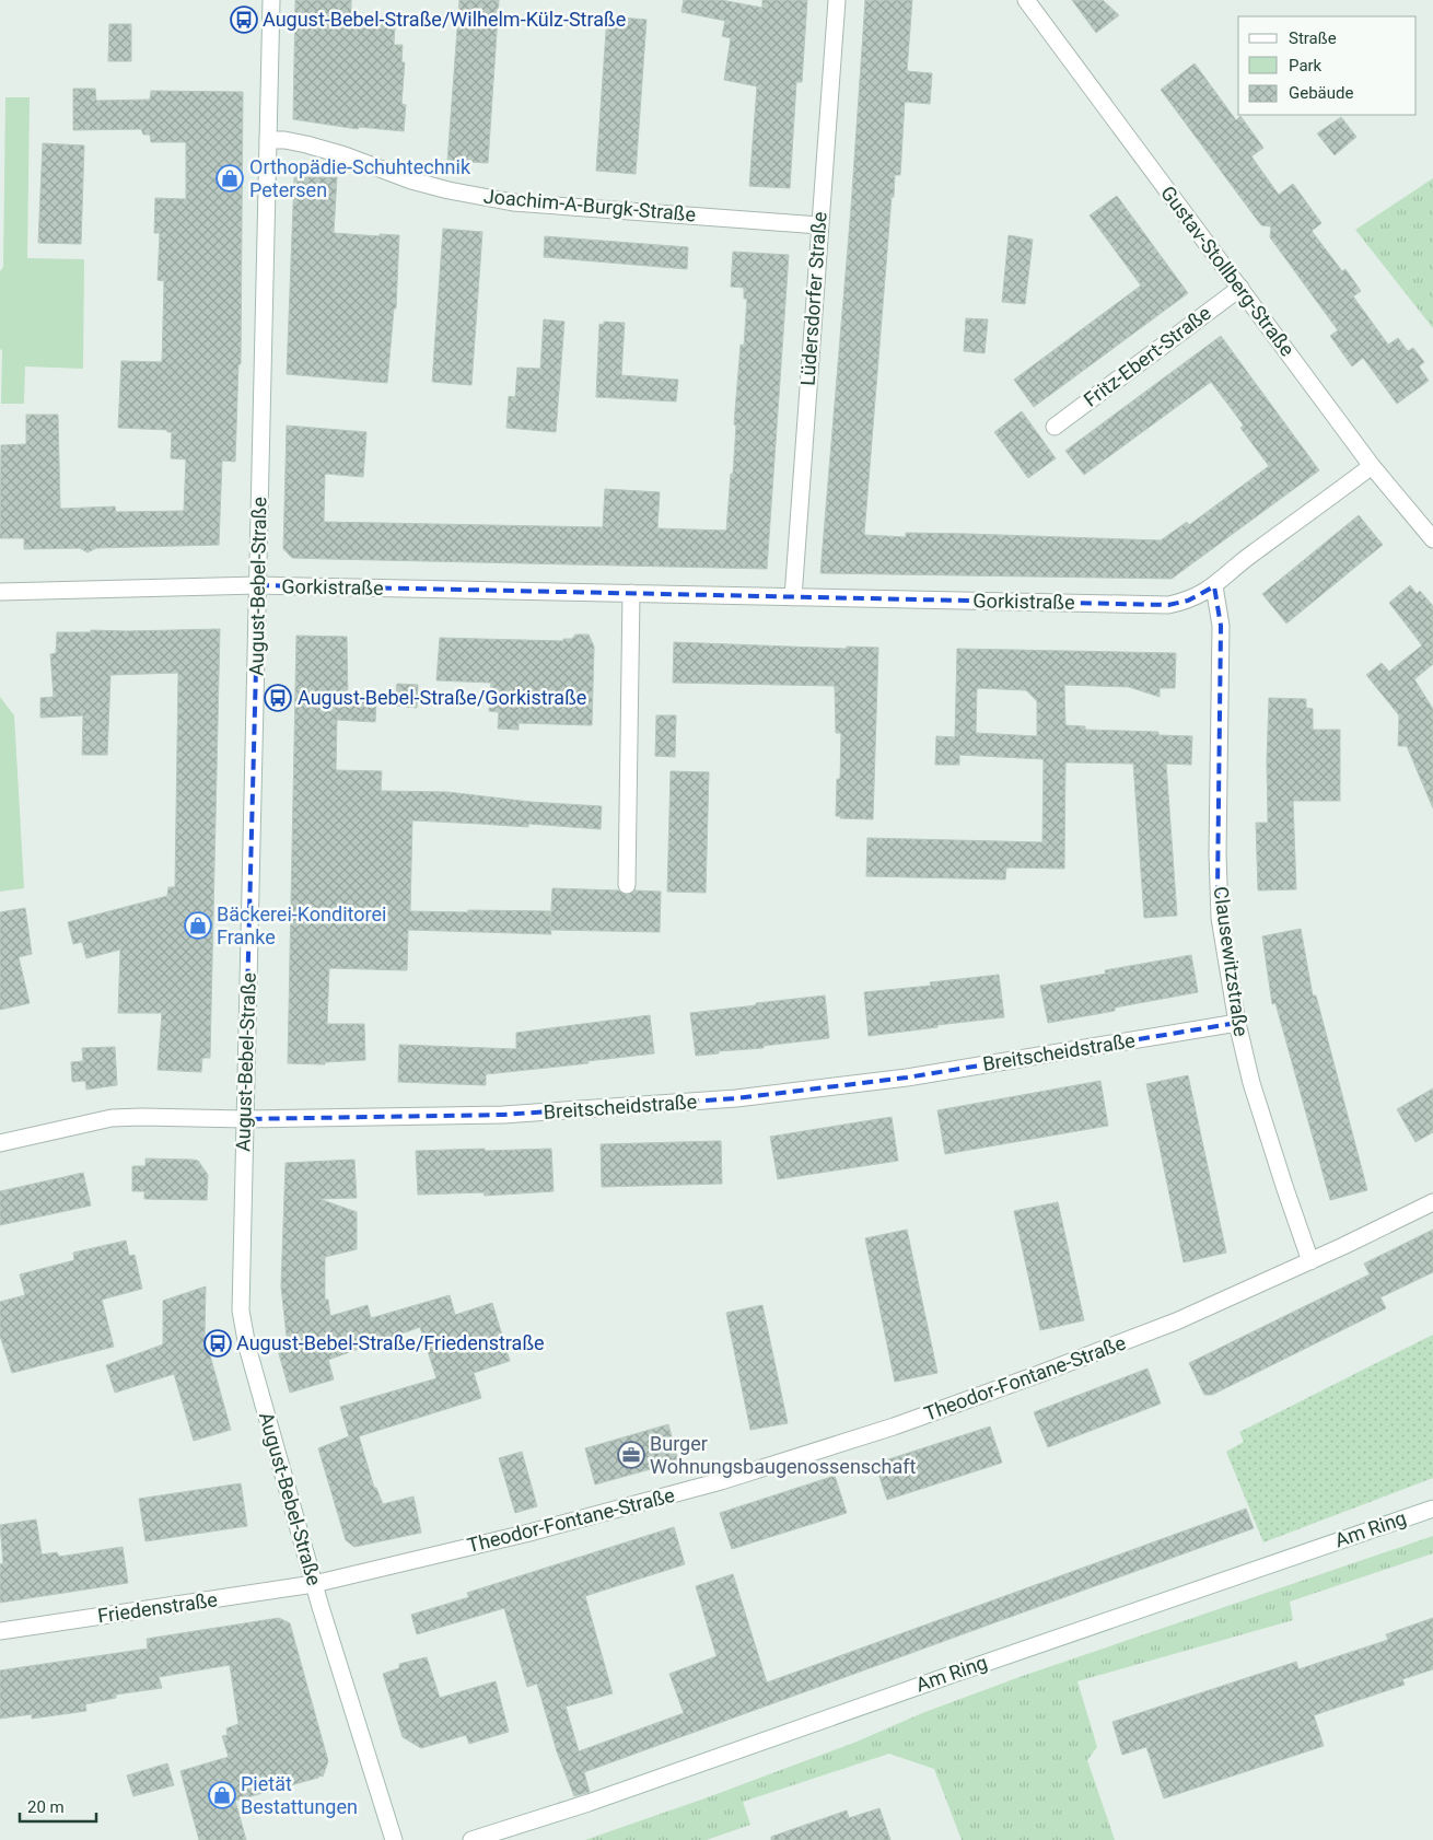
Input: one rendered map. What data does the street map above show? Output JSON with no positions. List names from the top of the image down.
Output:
{
  "streets": {
    "street": [
      "Joachim-A-Burgk-Straße",
      "Gustav-Stollberg-Straße",
      "Lüdersdorfer Straße",
      "Fritz-Ebert-Straße",
      "August-Bebel-Straße",
      "Gorkistraße",
      "Clausewitzstraße",
      "Breitscheidstraße",
      "Theodor-Fontane-Straße",
      "Am Ring",
      "Friedenstraße"
    ]
  },
  "crossings": [
    ["Joachim-A-Burgk-Straße", "Lüdersdorfer Straße"],
    ["Joachim-A-Burgk-Straße", "August-Bebel-Straße"],
    ["Gustav-Stollberg-Straße", "Fritz-Ebert-Straße"],
    ["Gustav-Stollberg-Straße", "Gorkistraße"],
    ["Lüdersdorfer Straße", "Gorkistraße"],
    ["August-Bebel-Straße", "Gorkistraße"],
    ["August-Bebel-Straße", "Breitscheidstraße"],
    ["August-Bebel-Straße", "Theodor-Fontane-Straße"],
    ["August-Bebel-Straße", "Friedenstraße"],
    ["Gorkistraße", "Clausewitzstraße"],
    ["Clausewitzstraße", "Breitscheidstraße"],
    ["Clausewitzstraße", "Theodor-Fontane-Straße"],
    ["Theodor-Fontane-Straße", "Friedenstraße"]
  ],
  "places": {
    "bus stop": ["August-Bebel-Straße/Wilhelm-Külz-Straße", "August-Bebel-Straße/Gorkistraße", "August-Bebel-Straße/Friedenstraße"],
    "shop": ["Orthopädie-Schuhtechnik Petersen", "Bäckerei-Konditorei Franke", "Pietät Bestattungen"],
    "office": ["Burger Wohnungsbaugenossenschaft"]
  },
  "legend": ["Straße", "Park", "Gebäude"],
  "scale_bar": "20 m"
}
